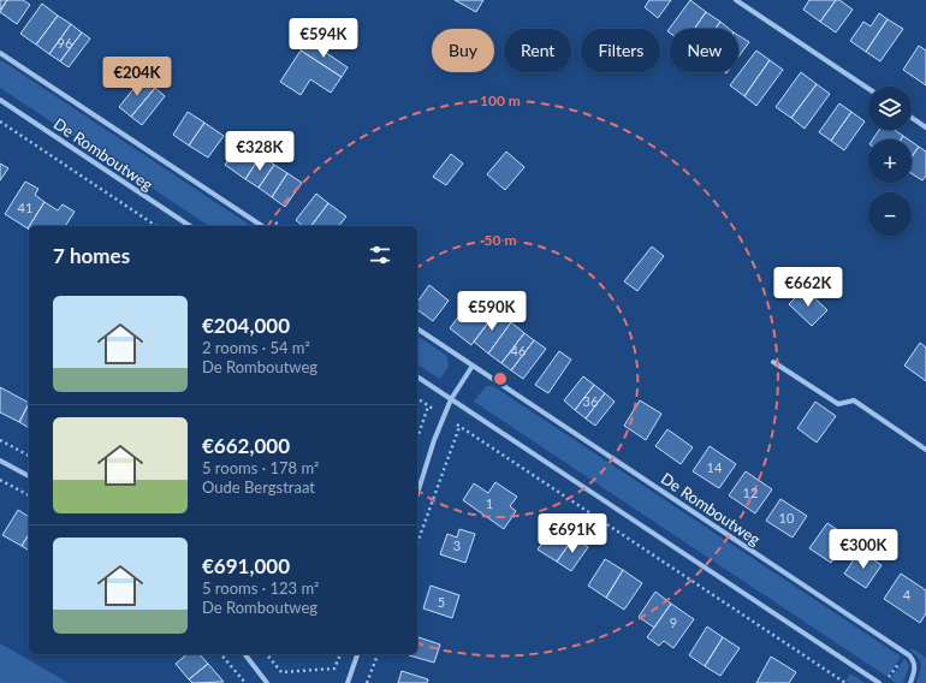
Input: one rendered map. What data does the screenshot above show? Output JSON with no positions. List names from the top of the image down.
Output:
{
  "streets": {
    "street": ["De Romboutweg"]
  },
  "house_numbers": [
    "96",
    "41",
    "46",
    "36",
    "14",
    "12",
    "1",
    "10",
    "3",
    "4",
    "5",
    "9"
  ],
  "page": {
    "price": [
      "€594K",
      "€204K",
      "€328K",
      "€662K",
      "€590K",
      "€691K",
      "€300K"
    ],
    "chip": [
      "Buy",
      "Rent",
      "Filters",
      "New"
    ],
    "map_buttons": ["+", "−"],
    "heading": "7 homes",
    "list": [
      {
        "name": "€204,000",
        "note": "2 rooms · 54 m² · De Romboutweg"
      },
      {
        "name": "€662,000",
        "note": "5 rooms · 178 m² · Oude Bergstraat"
      },
      {
        "name": "€691,000",
        "note": "5 rooms · 123 m² · De Romboutweg"
      }
    ]
  },
  "rings": ["100 m", "50 m"]
}
